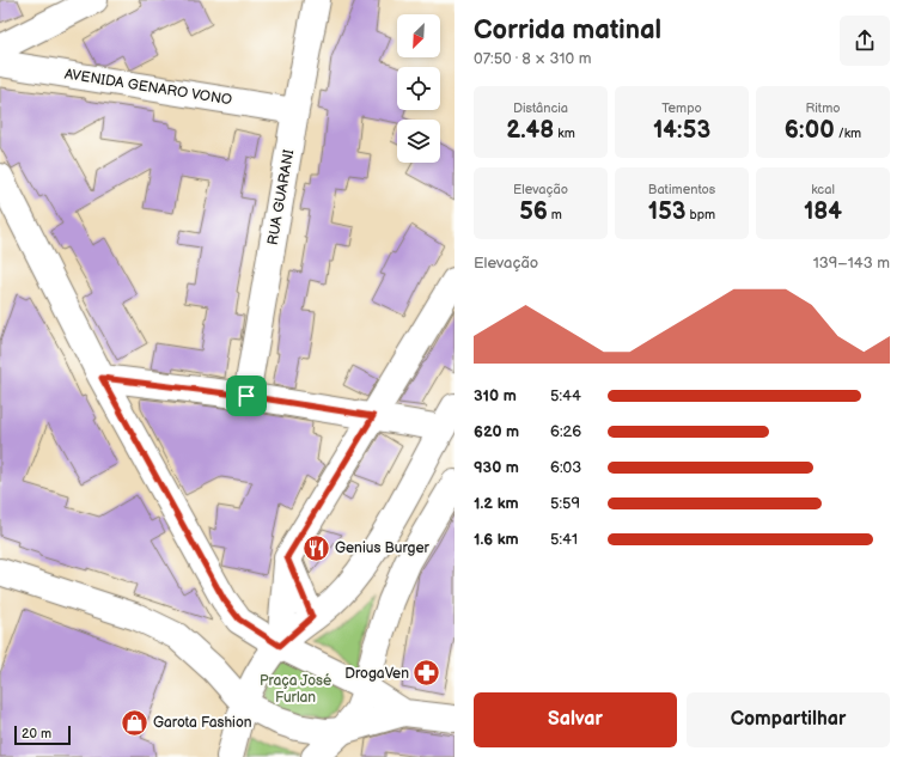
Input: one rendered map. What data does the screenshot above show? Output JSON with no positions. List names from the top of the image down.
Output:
{
  "streets": {
    "street": ["AVENIDA GENARO VONO", "RUA GUARANI"]
  },
  "crossings": [
    ["AVENIDA GENARO VONO", "RUA GUARANI"]
  ],
  "parks": ["Praça José Furlan"],
  "places": {
    "restaurant": ["Genius Burger"],
    "pharmacy": ["DrogaVen"],
    "shop": ["Garota Fashion"]
  },
  "scale_bar": "20 m",
  "north": "bottom left",
  "page": {
    "heading": ["Corrida matinal", "07:50 · 8 × 310 m"],
    "stats": [
      ["Distância", "2.48 km"],
      ["Tempo", "14:53"],
      ["Ritmo", "6:00 /km"],
      ["Elevação", "56 m"],
      ["Batimentos", "153 bpm"],
      ["kcal", "184"]
    ],
    "chart": ["Elevação", "139–143 m"],
    "list": [
      {
        "name": "310 m",
        "note": "5:44"
      },
      {
        "name": "620 m",
        "note": "6:26"
      },
      {
        "name": "930 m",
        "note": "6:03"
      },
      {
        "name": "1.2 km",
        "note": "5:59"
      },
      {
        "name": "1.6 km",
        "note": "5:41"
      }
    ],
    "buttons": ["Salvar", "Compartilhar"],
    "scale": "20 m"
  }
}
